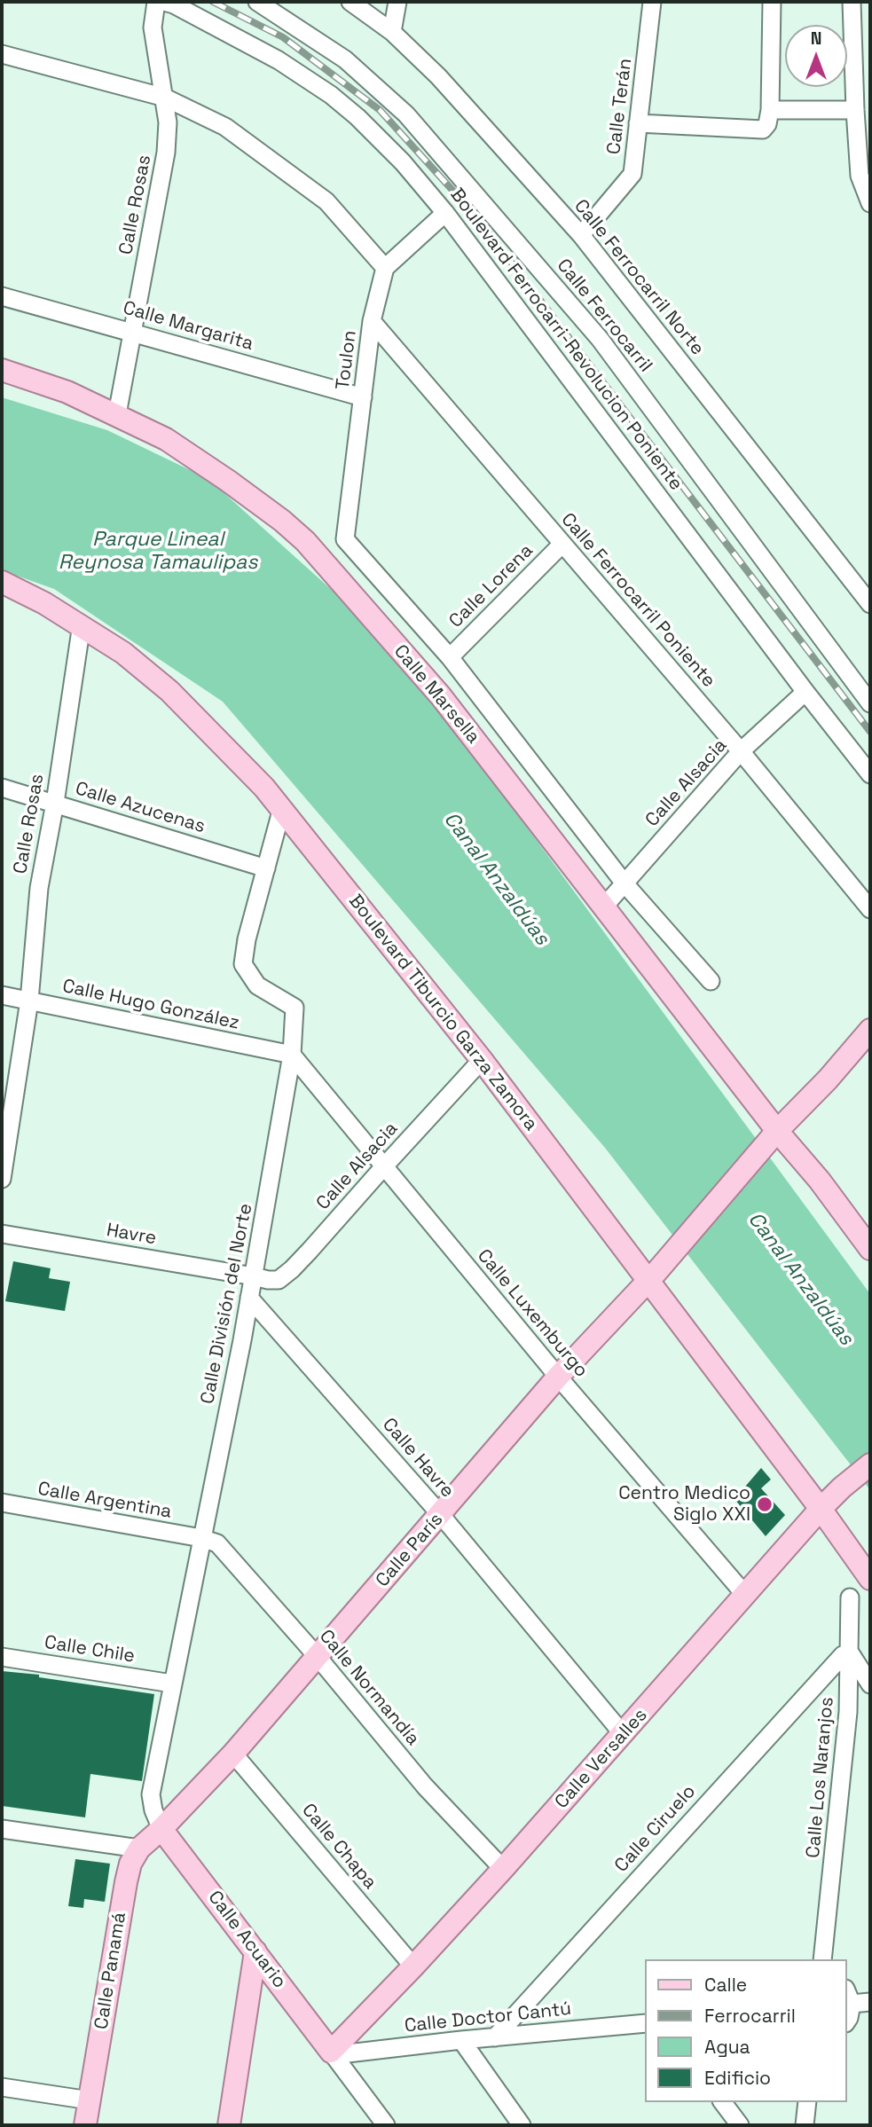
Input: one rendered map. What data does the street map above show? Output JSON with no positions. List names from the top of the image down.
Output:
{
  "streets": {
    "main road": [
      "Calle Marsella",
      "Boulevard Tiburcio Garza Zamora",
      "Calle París",
      "Calle Versalles",
      "Calle Acuario",
      "Calle Panamá"
    ],
    "street": [
      "Calle Terán",
      "Calle Rosas",
      "Calle Ferrocarril Norte",
      "Calle Ferrocarril",
      "Calle Margarita",
      "Boulevard Ferrocarri-Revolucion Poniente",
      "Toulon",
      "Calle Lorena",
      "Calle Ferrocarril Poniente",
      "Calle Alsacia",
      "Calle Azucenas",
      "Calle Hugo González",
      "Havre",
      "Calle División del Norte",
      "Calle Luxemburgo",
      "Calle Havre",
      "Calle Argentina",
      "Calle Chile",
      "Calle Normandía",
      "Calle Los Naranjos",
      "Calle Ciruelo",
      "Calle Chapa",
      "Calle Doctor Cantú"
    ]
  },
  "crossings": [
    ["Calle Terán", "Calle Ferrocarril Norte"],
    ["Calle Rosas", "Calle Margarita"],
    ["Calle Rosas", "Calle Marsella"],
    ["Calle Rosas", "Calle Azucenas"],
    ["Calle Rosas", "Calle Hugo González"],
    ["Calle Rosas", "Boulevard Tiburcio Garza Zamora"],
    ["Calle Margarita", "Toulon"],
    ["Boulevard Ferrocarri-Revolucion Poniente", "Calle Alsacia"],
    ["Toulon", "Calle Lorena"],
    ["Toulon", "Calle Ferrocarril Poniente"],
    ["Calle Lorena", "Calle Ferrocarril Poniente"],
    ["Calle Ferrocarril Poniente", "Calle Alsacia"],
    ["Calle Marsella", "Calle Alsacia"],
    ["Calle Marsella", "Calle París"],
    ["Calle Alsacia", "Boulevard Tiburcio Garza Zamora"],
    ["Calle Alsacia", "Havre"],
    ["Calle Alsacia", "Calle División del Norte"],
    ["Calle Alsacia", "Calle Luxemburgo"],
    ["Calle Azucenas", "Calle División del Norte"],
    ["Calle Hugo González", "Calle División del Norte"],
    ["Calle Hugo González", "Calle Luxemburgo"],
    ["Boulevard Tiburcio Garza Zamora", "Calle División del Norte"],
    ["Boulevard Tiburcio Garza Zamora", "Calle París"],
    ["Boulevard Tiburcio Garza Zamora", "Calle Versalles"],
    ["Havre", "Calle División del Norte"],
    ["Calle División del Norte", "Calle Luxemburgo"],
    ["Calle División del Norte", "Calle Havre"],
    ["Calle División del Norte", "Calle Argentina"],
    ["Calle División del Norte", "Calle París"],
    ["Calle División del Norte", "Calle Chile"],
    ["Calle División del Norte", "Calle Normandía"],
    ["Calle División del Norte", "Calle Acuario"],
    ["Calle División del Norte", "Calle Panamá"],
    ["Calle Luxemburgo", "Calle París"],
    ["Calle Luxemburgo", "Calle Versalles"],
    ["Calle Havre", "Calle París"],
    ["Calle Havre", "Calle Versalles"],
    ["Calle Argentina", "Calle Normandía"],
    ["Calle París", "Calle Normandía"],
    ["Calle París", "Calle Chapa"],
    ["Calle París", "Calle Acuario"],
    ["Calle París", "Calle Panamá"],
    ["Calle Normandía", "Calle Versalles"],
    ["Calle Versalles", "Calle Chapa"],
    ["Calle Versalles", "Calle Acuario"],
    ["Calle Versalles", "Calle Doctor Cantú"],
    ["Calle Los Naranjos", "Calle Ciruelo"],
    ["Calle Ciruelo", "Calle Doctor Cantú"],
    ["Calle Acuario", "Calle Panamá"],
    ["Calle Acuario", "Calle Doctor Cantú"]
  ],
  "water": ["Parque Lineal Reynosa Tamaulipas", "Canal Anzaldúas"],
  "places": ["Centro Medico Siglo XXI"],
  "legend": [
    "Calle",
    "Ferrocarril",
    "Agua",
    "Edificio"
  ],
  "north": "top"
}
